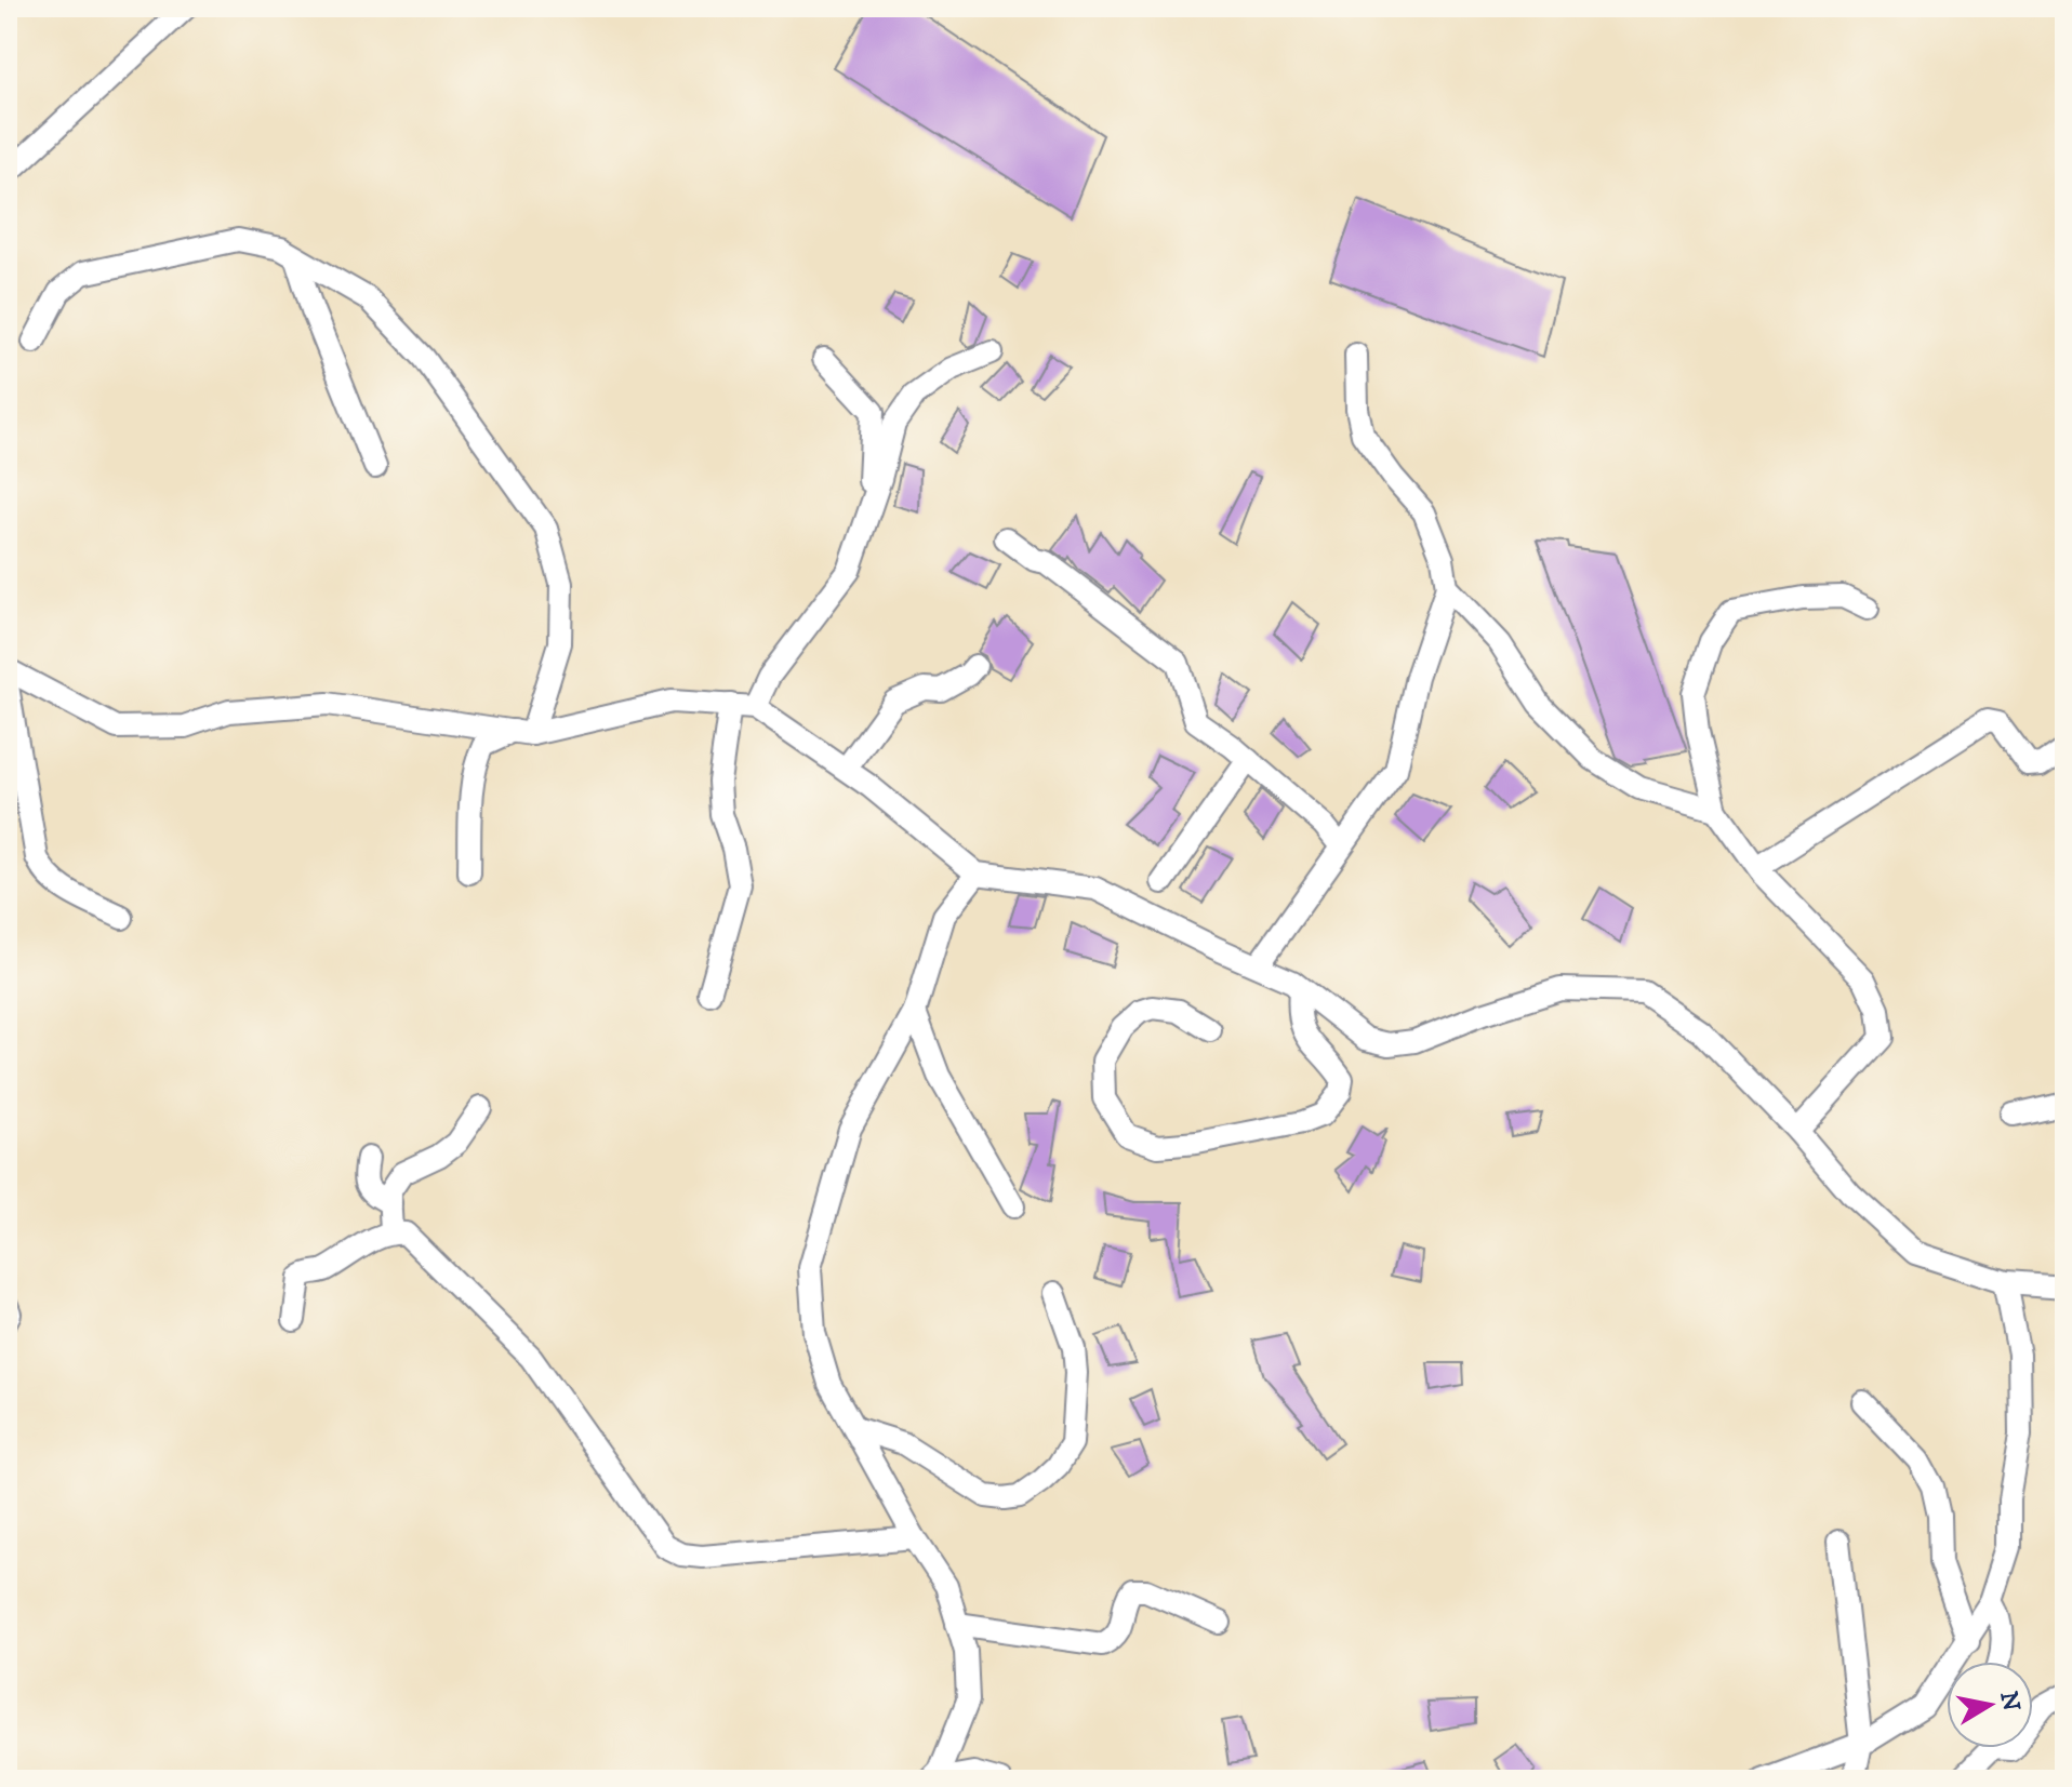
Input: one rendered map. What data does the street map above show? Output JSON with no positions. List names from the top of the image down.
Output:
{
  "north": "right"
}
